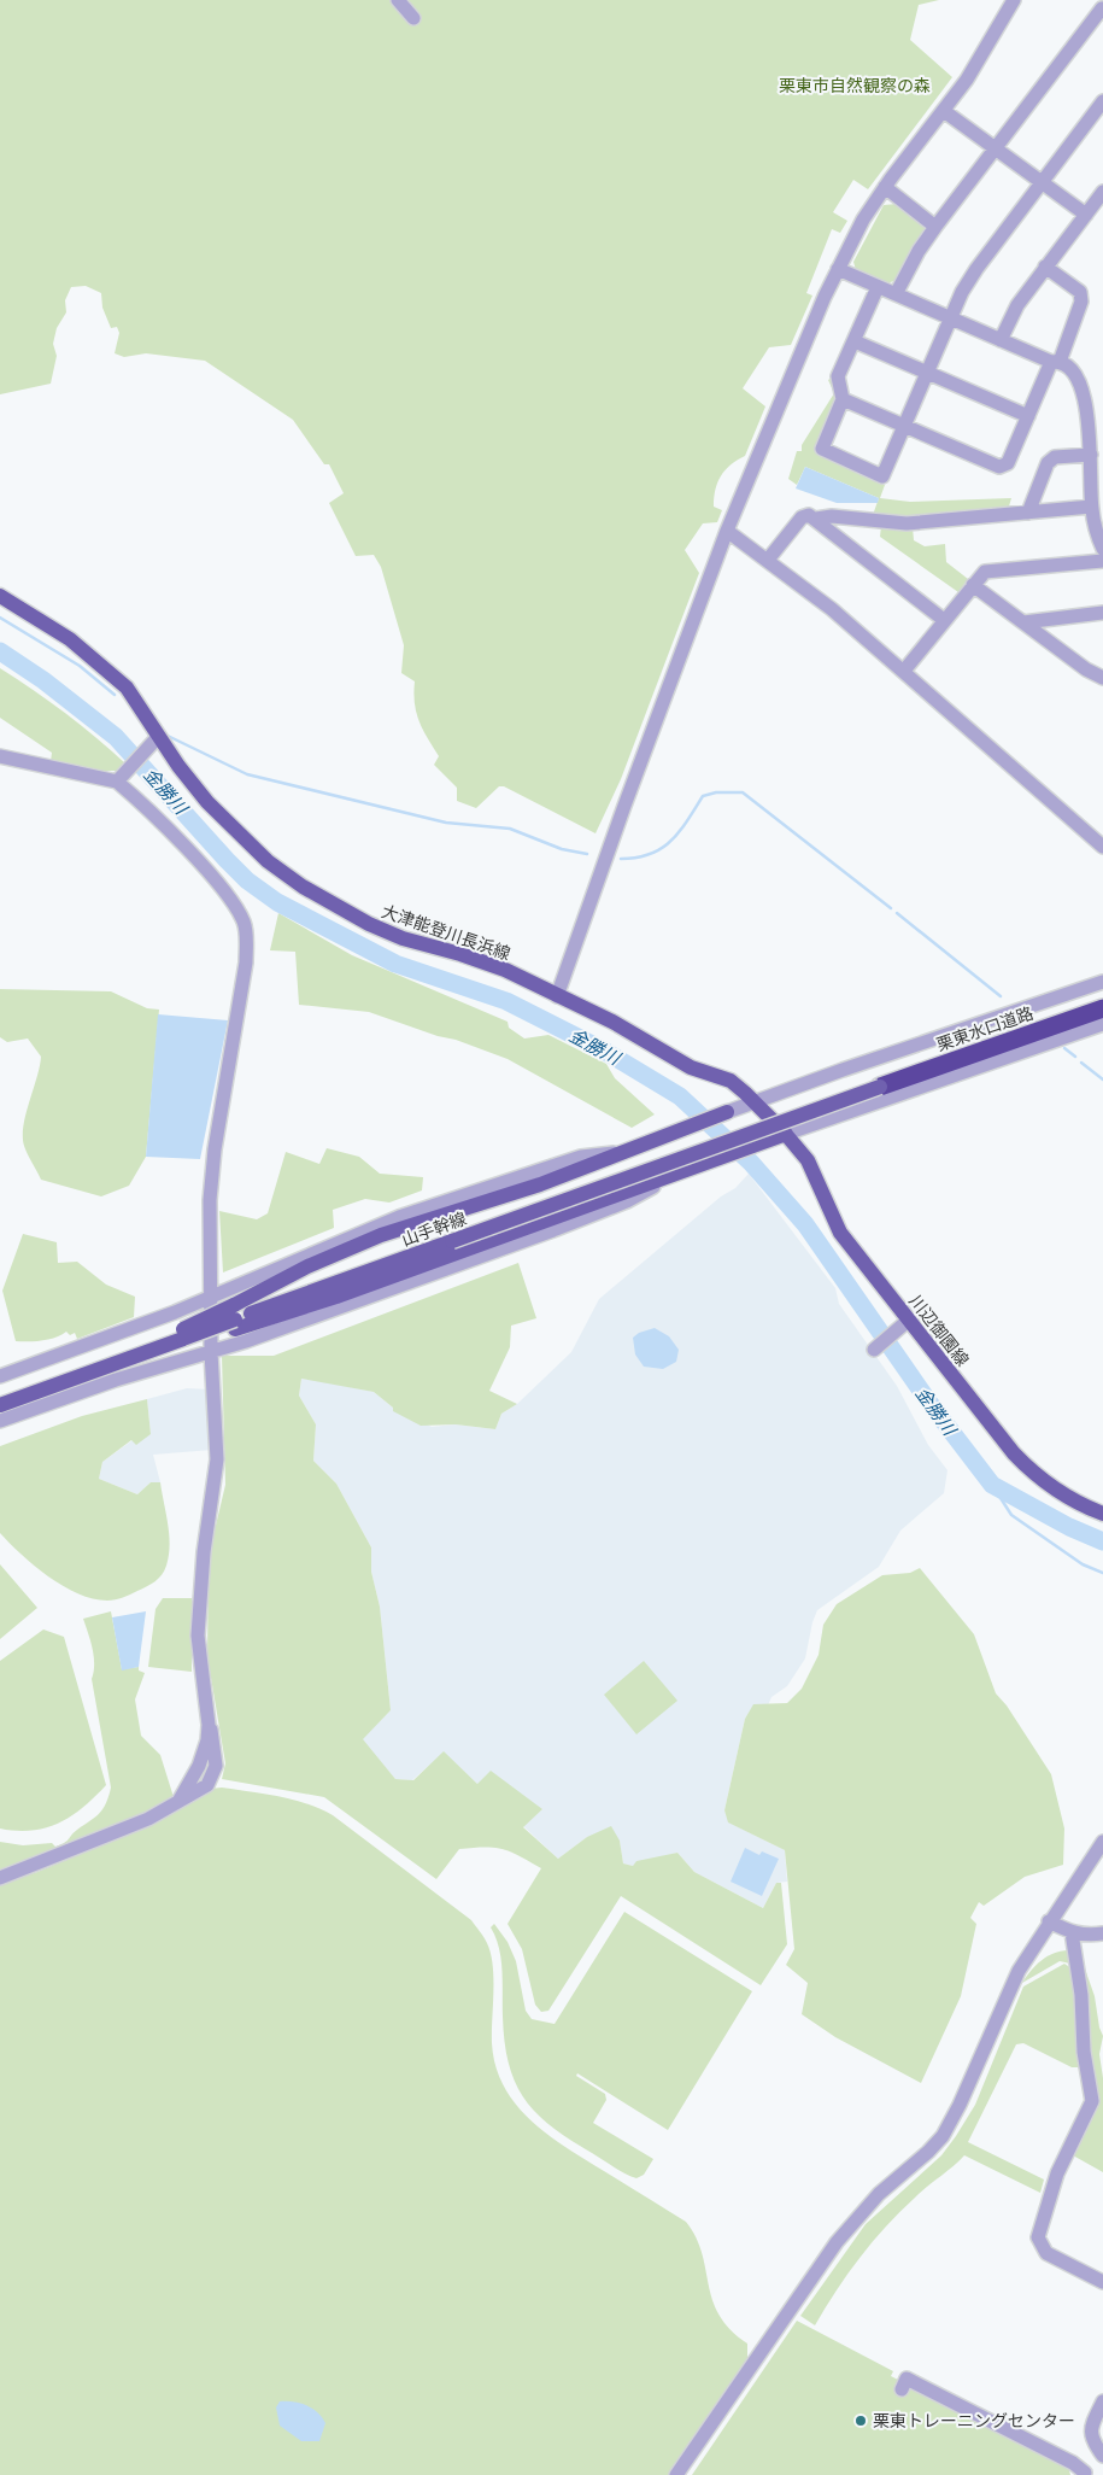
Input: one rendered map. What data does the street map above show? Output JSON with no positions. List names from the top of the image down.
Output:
{
  "streets": {
    "highway": ["栗東水口道路"],
    "main road": ["大津能登川長浜線", "山手幹線", "川辺御園線"]
  },
  "crossings": [
    ["大津能登川長浜線", "川辺御園線"],
    ["栗東水口道路", "山手幹線"]
  ],
  "water": ["金勝川"],
  "parks": ["栗東市自然観察の森"],
  "places": ["栗東トレーニングセンター"]
}
